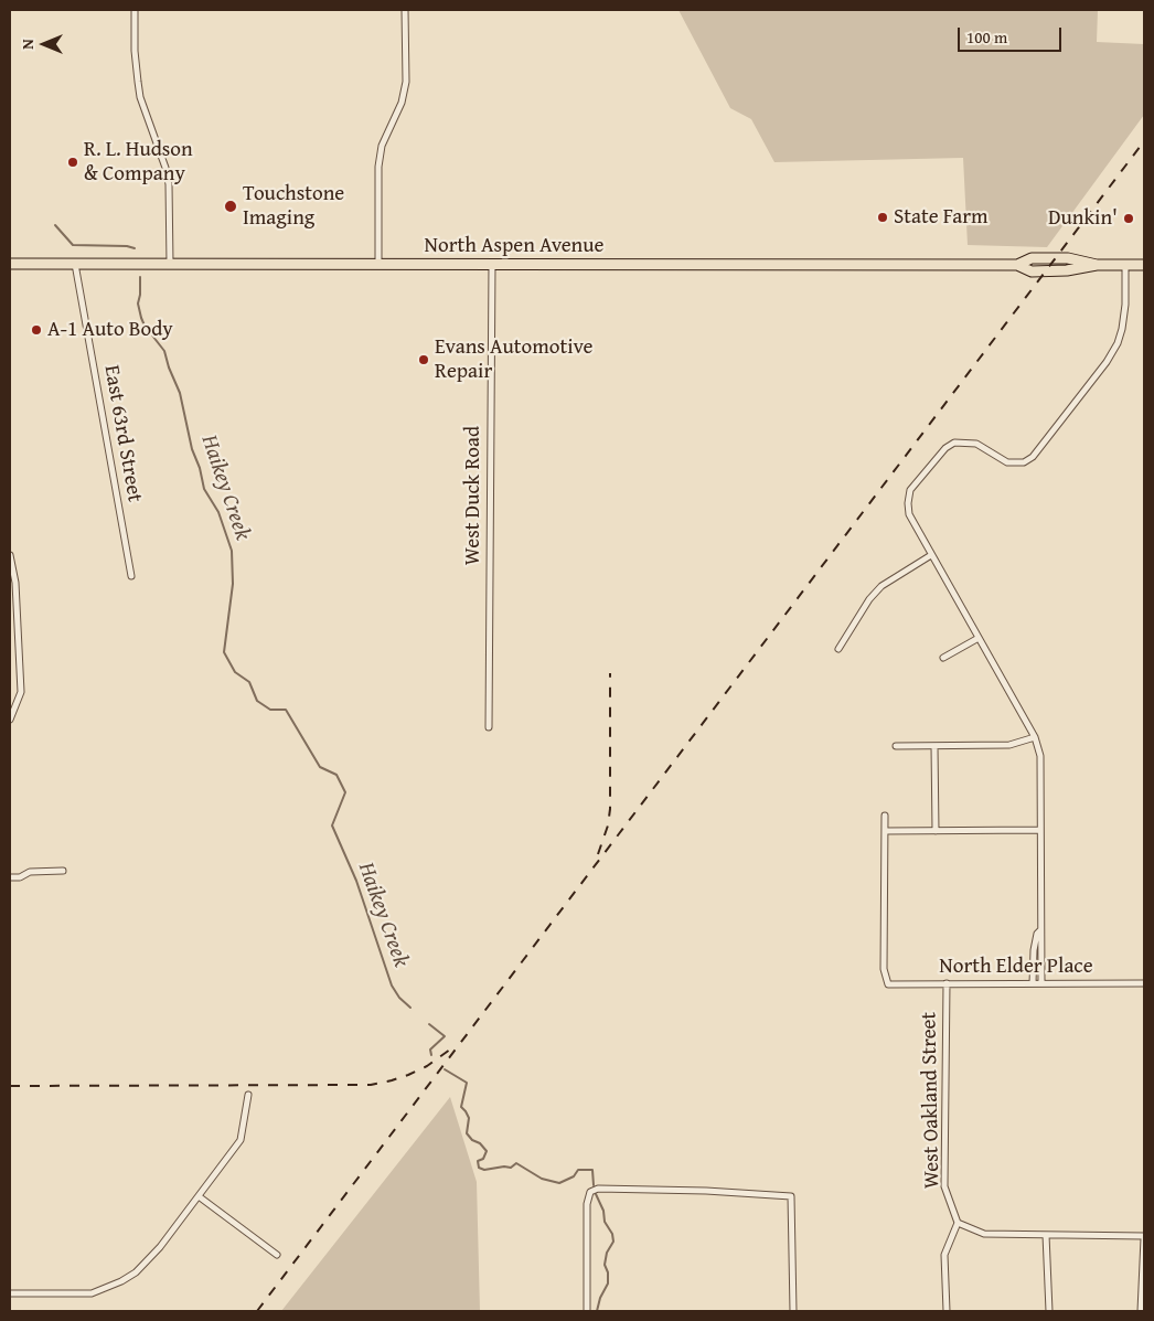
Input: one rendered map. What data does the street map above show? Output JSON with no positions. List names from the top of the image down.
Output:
{
  "streets": {
    "main road": ["North Aspen Avenue"],
    "street": [
      "East 63rd Street",
      "West Duck Road",
      "North Elder Place",
      "West Oakland Street"
    ]
  },
  "crossings": [
    ["North Aspen Avenue", "East 63rd Street"],
    ["North Aspen Avenue", "West Duck Road"],
    ["North Elder Place", "West Oakland Street"]
  ],
  "water": ["Haikey Creek"],
  "places": [
    "R. L. Hudson & Company",
    "Touchstone Imaging",
    "State Farm",
    "Dunkin'",
    "A-1 Auto Body",
    "Evans Automotive Repair"
  ],
  "scale_bar": "100 m",
  "north": "left"
}
